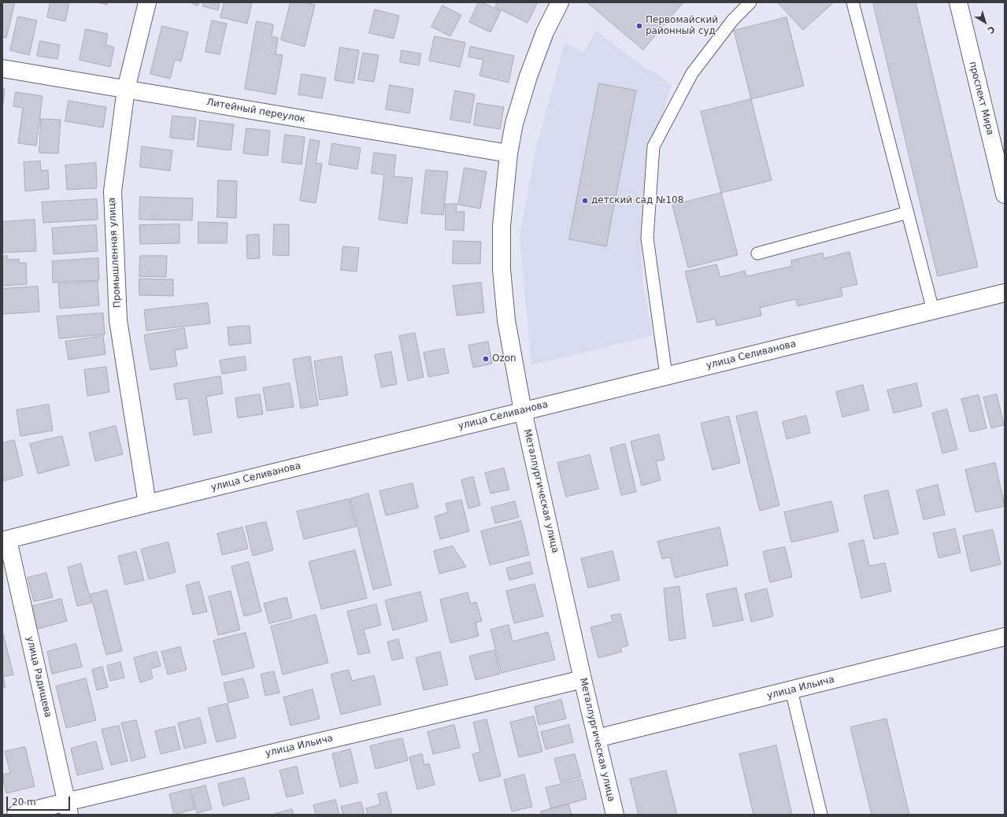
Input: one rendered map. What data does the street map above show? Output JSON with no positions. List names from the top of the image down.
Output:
{
  "streets": {
    "street": [
      "проспект Мира",
      "Литейный переулок",
      "Промышленная улица",
      "улица Селиванова",
      "Металлургическая улица",
      "улица Радищева",
      "улица Ильича"
    ]
  },
  "crossings": [
    ["Литейный переулок", "Промышленная улица"],
    ["Литейный переулок", "Металлургическая улица"],
    ["Промышленная улица", "улица Селиванова"],
    ["улица Селиванова", "Металлургическая улица"],
    ["улица Селиванова", "улица Радищева"],
    ["Металлургическая улица", "улица Ильича"],
    ["улица Радищева", "улица Ильича"]
  ],
  "places": ["Первомайский районный суд", "детский сад №108", "Ozon"],
  "scale_bar": "20 m",
  "north": "bottom right"
}
